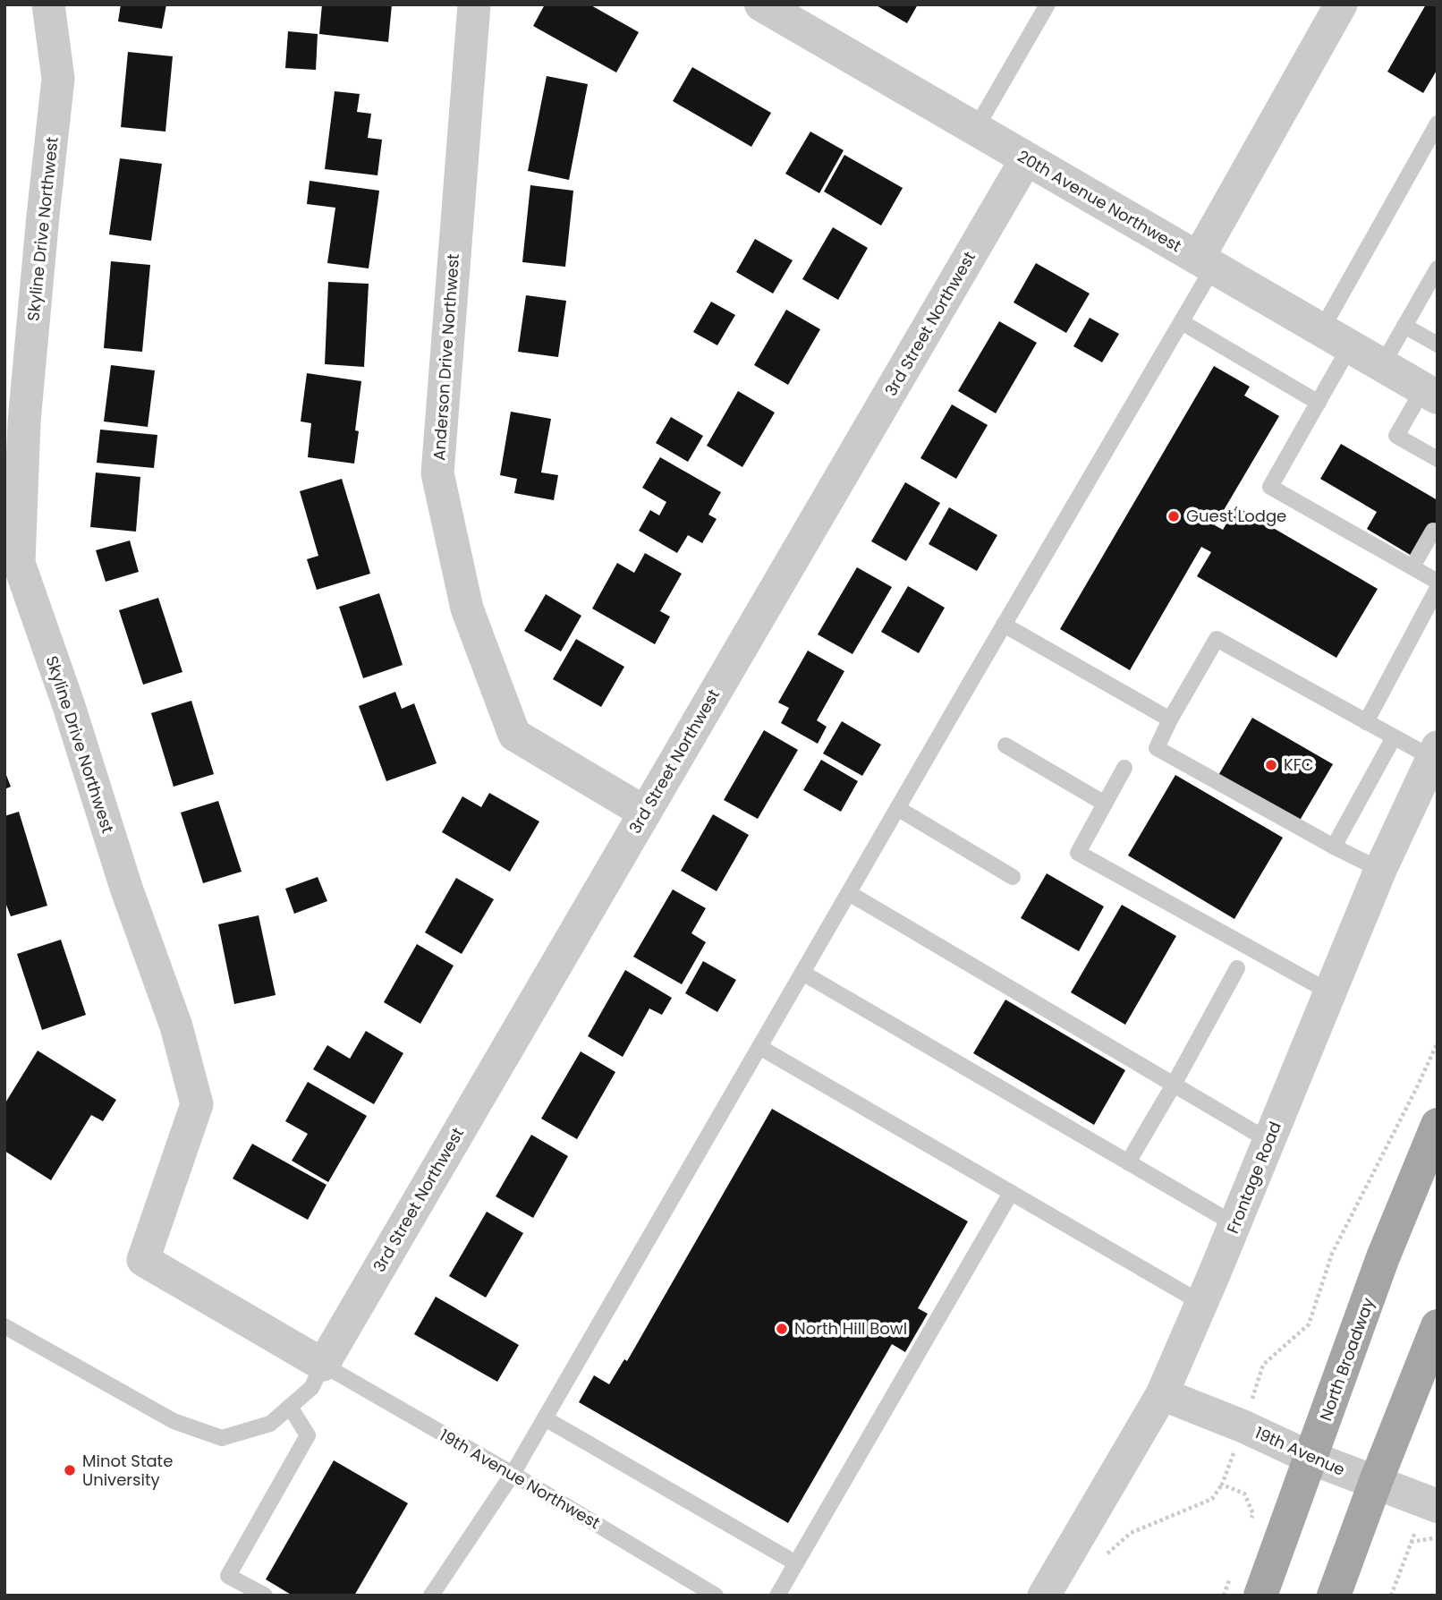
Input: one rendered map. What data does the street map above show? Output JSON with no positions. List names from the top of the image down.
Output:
{
  "streets": {
    "main road": ["North Broadway"],
    "street": [
      "20th Avenue Northwest",
      "Skyline Drive Northwest",
      "3rd Street Northwest",
      "Anderson Drive Northwest",
      "Frontage Road",
      "19th Avenue"
    ],
    "lane": ["19th Avenue Northwest"]
  },
  "crossings": [
    ["20th Avenue Northwest", "3rd Street Northwest"],
    ["Skyline Drive Northwest", "3rd Street Northwest"],
    ["Skyline Drive Northwest", "19th Avenue Northwest"],
    ["3rd Street Northwest", "Anderson Drive Northwest"],
    ["3rd Street Northwest", "19th Avenue Northwest"],
    ["Frontage Road", "19th Avenue"],
    ["North Broadway", "19th Avenue"]
  ],
  "places": [
    "Guest Lodge",
    "KFC",
    "North Hill Bowl",
    "Minot State University"
  ]
}
